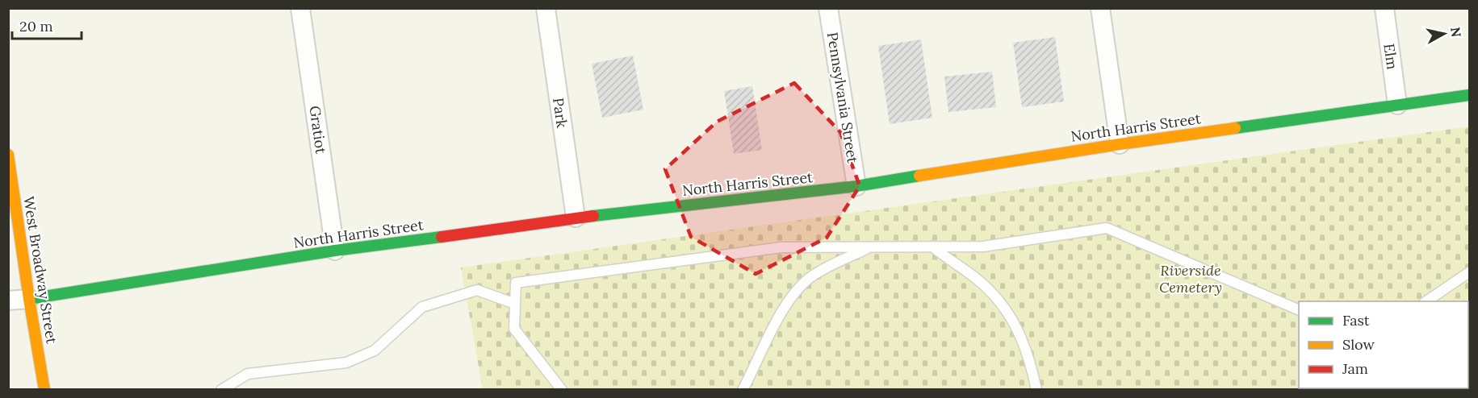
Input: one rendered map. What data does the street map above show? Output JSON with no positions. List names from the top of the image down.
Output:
{
  "streets": {
    "street": [
      "Elm",
      "Pennsylvania Street",
      "Park",
      "North Harris Street",
      "Gratiot",
      "West Broadway Street"
    ]
  },
  "crossings": [
    ["Elm", "North Harris Street"],
    ["Pennsylvania Street", "North Harris Street"],
    ["Park", "North Harris Street"],
    ["North Harris Street", "Gratiot"],
    ["North Harris Street", "West Broadway Street"]
  ],
  "parks": ["Riverside Cemetery"],
  "legend": ["Fast", "Slow", "Jam"],
  "scale_bar": "20 m",
  "north": "right"
}
